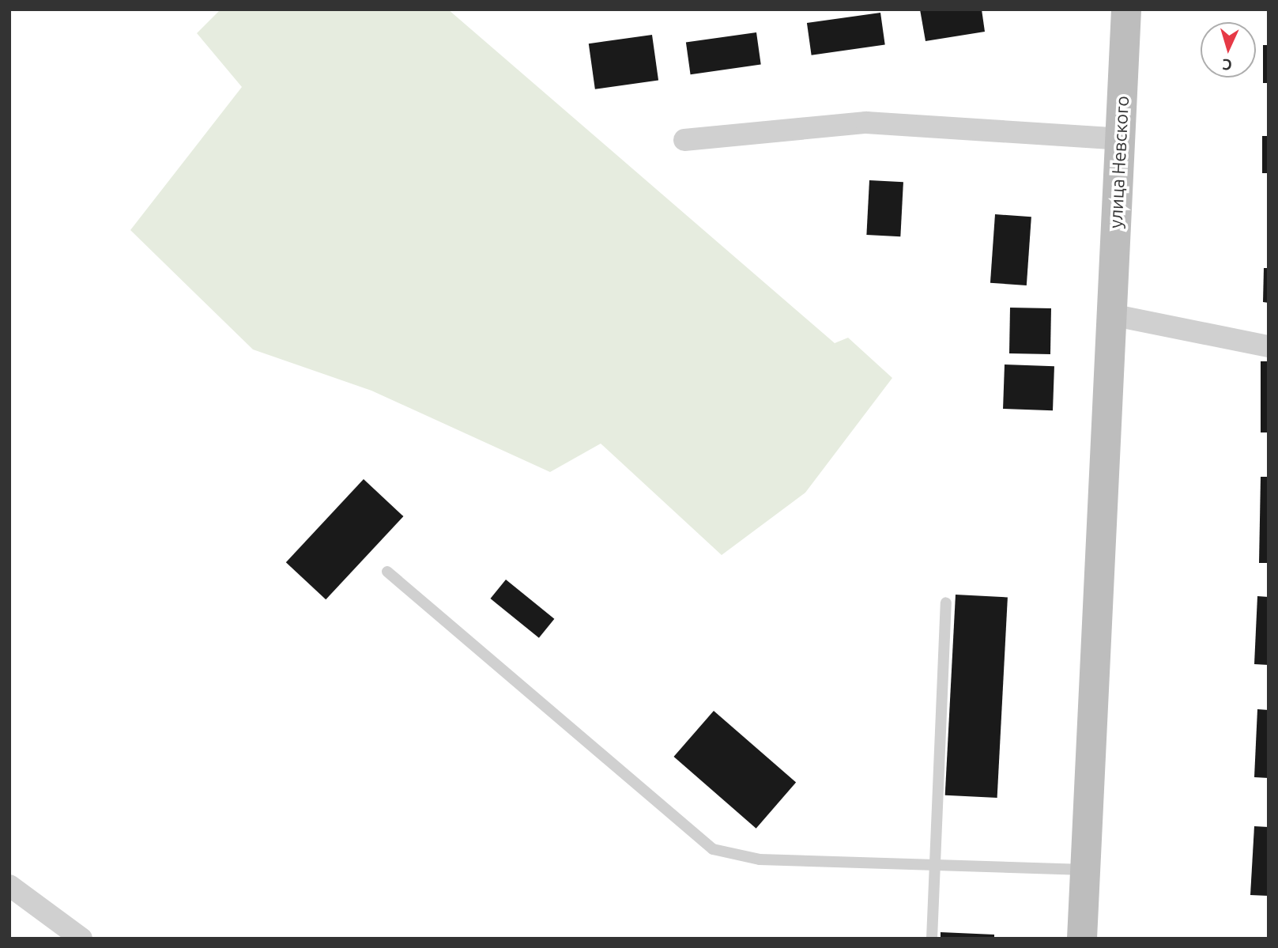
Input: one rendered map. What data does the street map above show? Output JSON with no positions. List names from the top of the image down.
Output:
{
  "streets": {
    "main road": ["улица Невского"]
  },
  "north": "bottom"
}
